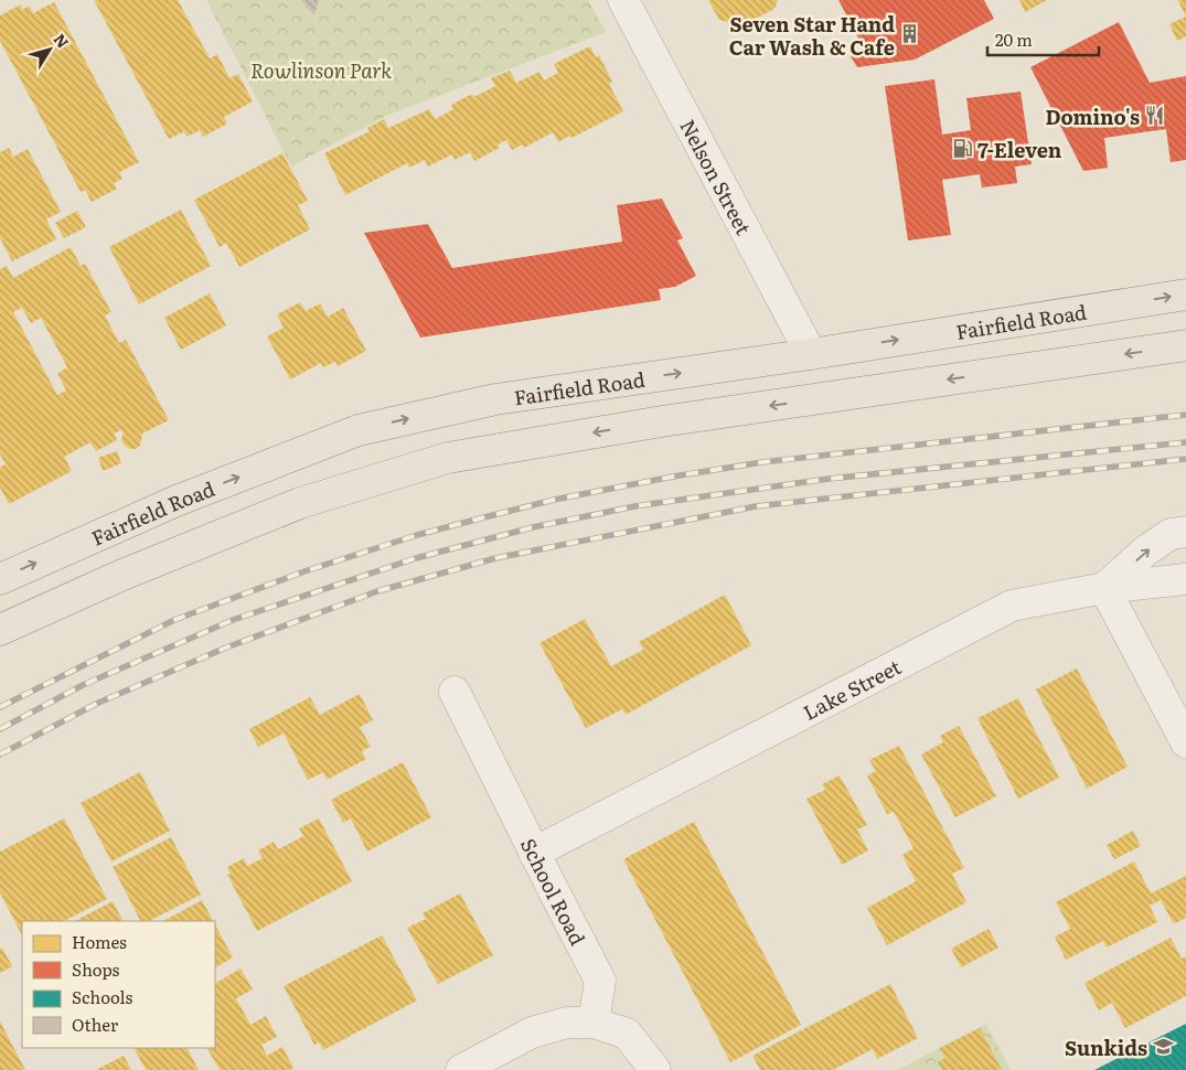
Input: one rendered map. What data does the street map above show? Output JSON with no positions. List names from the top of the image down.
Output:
{
  "streets": {
    "main road": ["Fairfield Road"],
    "street": ["Nelson Street", "Lake Street", "School Road"]
  },
  "crossings": [
    ["Nelson Street", "Fairfield Road"],
    ["Lake Street", "School Road"]
  ],
  "parks": ["Rowlinson Park"],
  "places": {
    "building": ["Seven Star Hand Car Wash & Cafe"],
    "restaurant": ["Domino's"],
    "fuel station": ["7-Eleven"],
    "school or university": ["Sunkids"]
  },
  "legend": [
    "Homes",
    "Shops",
    "Schools",
    "Other"
  ],
  "scale_bar": "20 m",
  "north": "top right"
}
